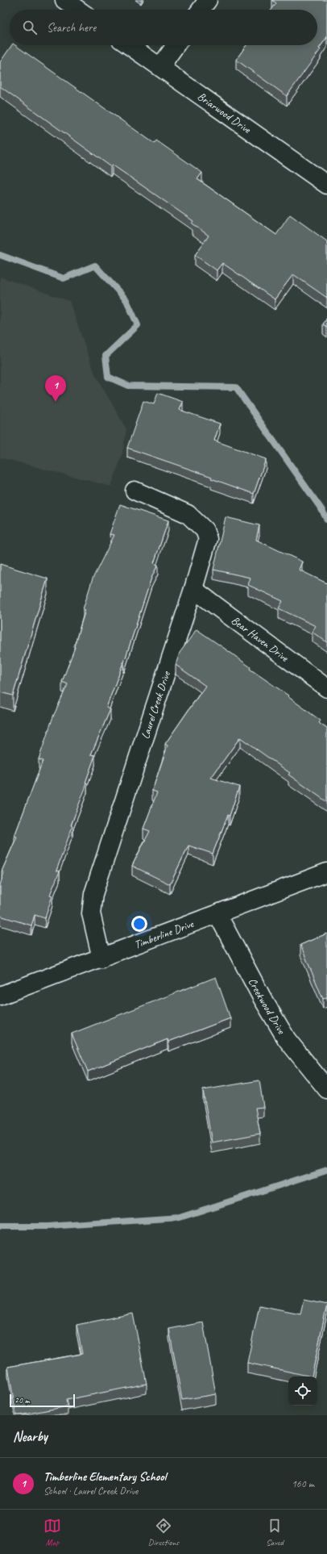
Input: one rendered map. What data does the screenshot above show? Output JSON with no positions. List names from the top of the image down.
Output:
{
  "streets": {
    "street": [
      "Briarwood Drive",
      "Bear Haven Drive",
      "Laurel Creek Drive",
      "Timberline Drive",
      "Creekwood Drive"
    ]
  },
  "crossings": [
    ["Bear Haven Drive", "Laurel Creek Drive"],
    ["Laurel Creek Drive", "Timberline Drive"],
    ["Timberline Drive", "Creekwood Drive"]
  ],
  "scale_bar": "20 m",
  "page": {
    "search": "Search here",
    "pins": "1",
    "scale": "20 m",
    "heading": "Nearby",
    "list": [
      {
        "mark": "1",
        "name": "Timberline Elementary School",
        "note": "School · Laurel Creek Drive",
        "value": "160 m"
      }
    ],
    "nav": ["Map", "Directions", "Saved"]
  }
}
